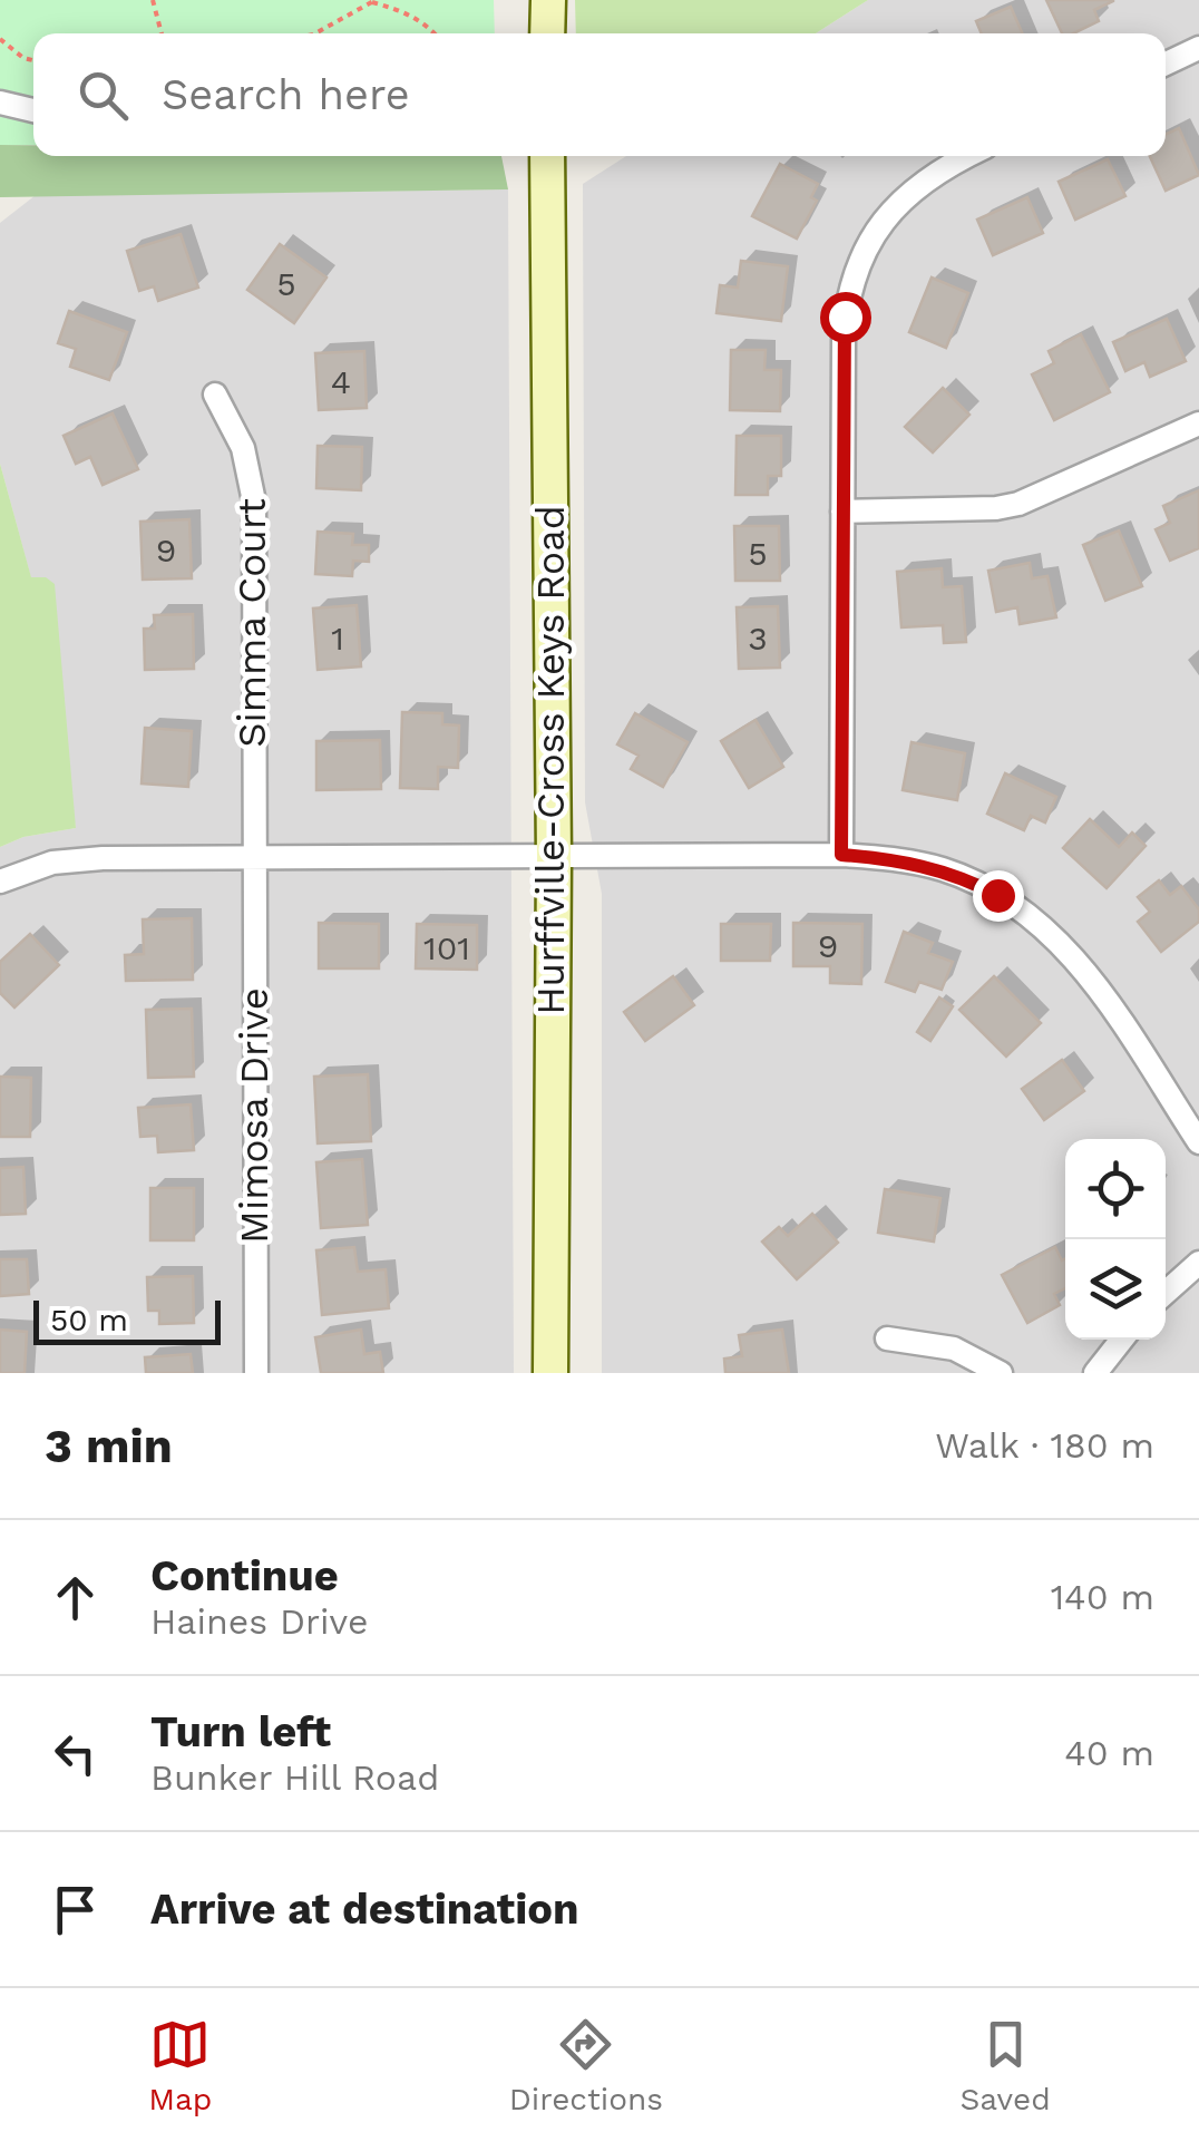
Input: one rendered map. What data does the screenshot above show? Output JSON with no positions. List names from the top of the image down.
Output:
{
  "streets": {
    "main road": ["Hurffville-Cross Keys Road"],
    "street": ["Simma Court", "Mimosa Drive"]
  },
  "crossings": [
    ["Simma Court", "Mimosa Drive"]
  ],
  "house_numbers": [
    "5",
    "4",
    "9",
    "5",
    "1",
    "3",
    "9",
    "101"
  ],
  "scale_bar": "50 m",
  "page": {
    "search": "Search here",
    "scale": "50 m",
    "heading": ["3 min", "Walk · 180 m"],
    "list": [
      ["Continue", "Haines Drive", "140 m"],
      ["Turn left", "Bunker Hill Road", "40 m"],
      "Arrive at destination"
    ],
    "nav": ["Map", "Directions", "Saved"]
  }
}
